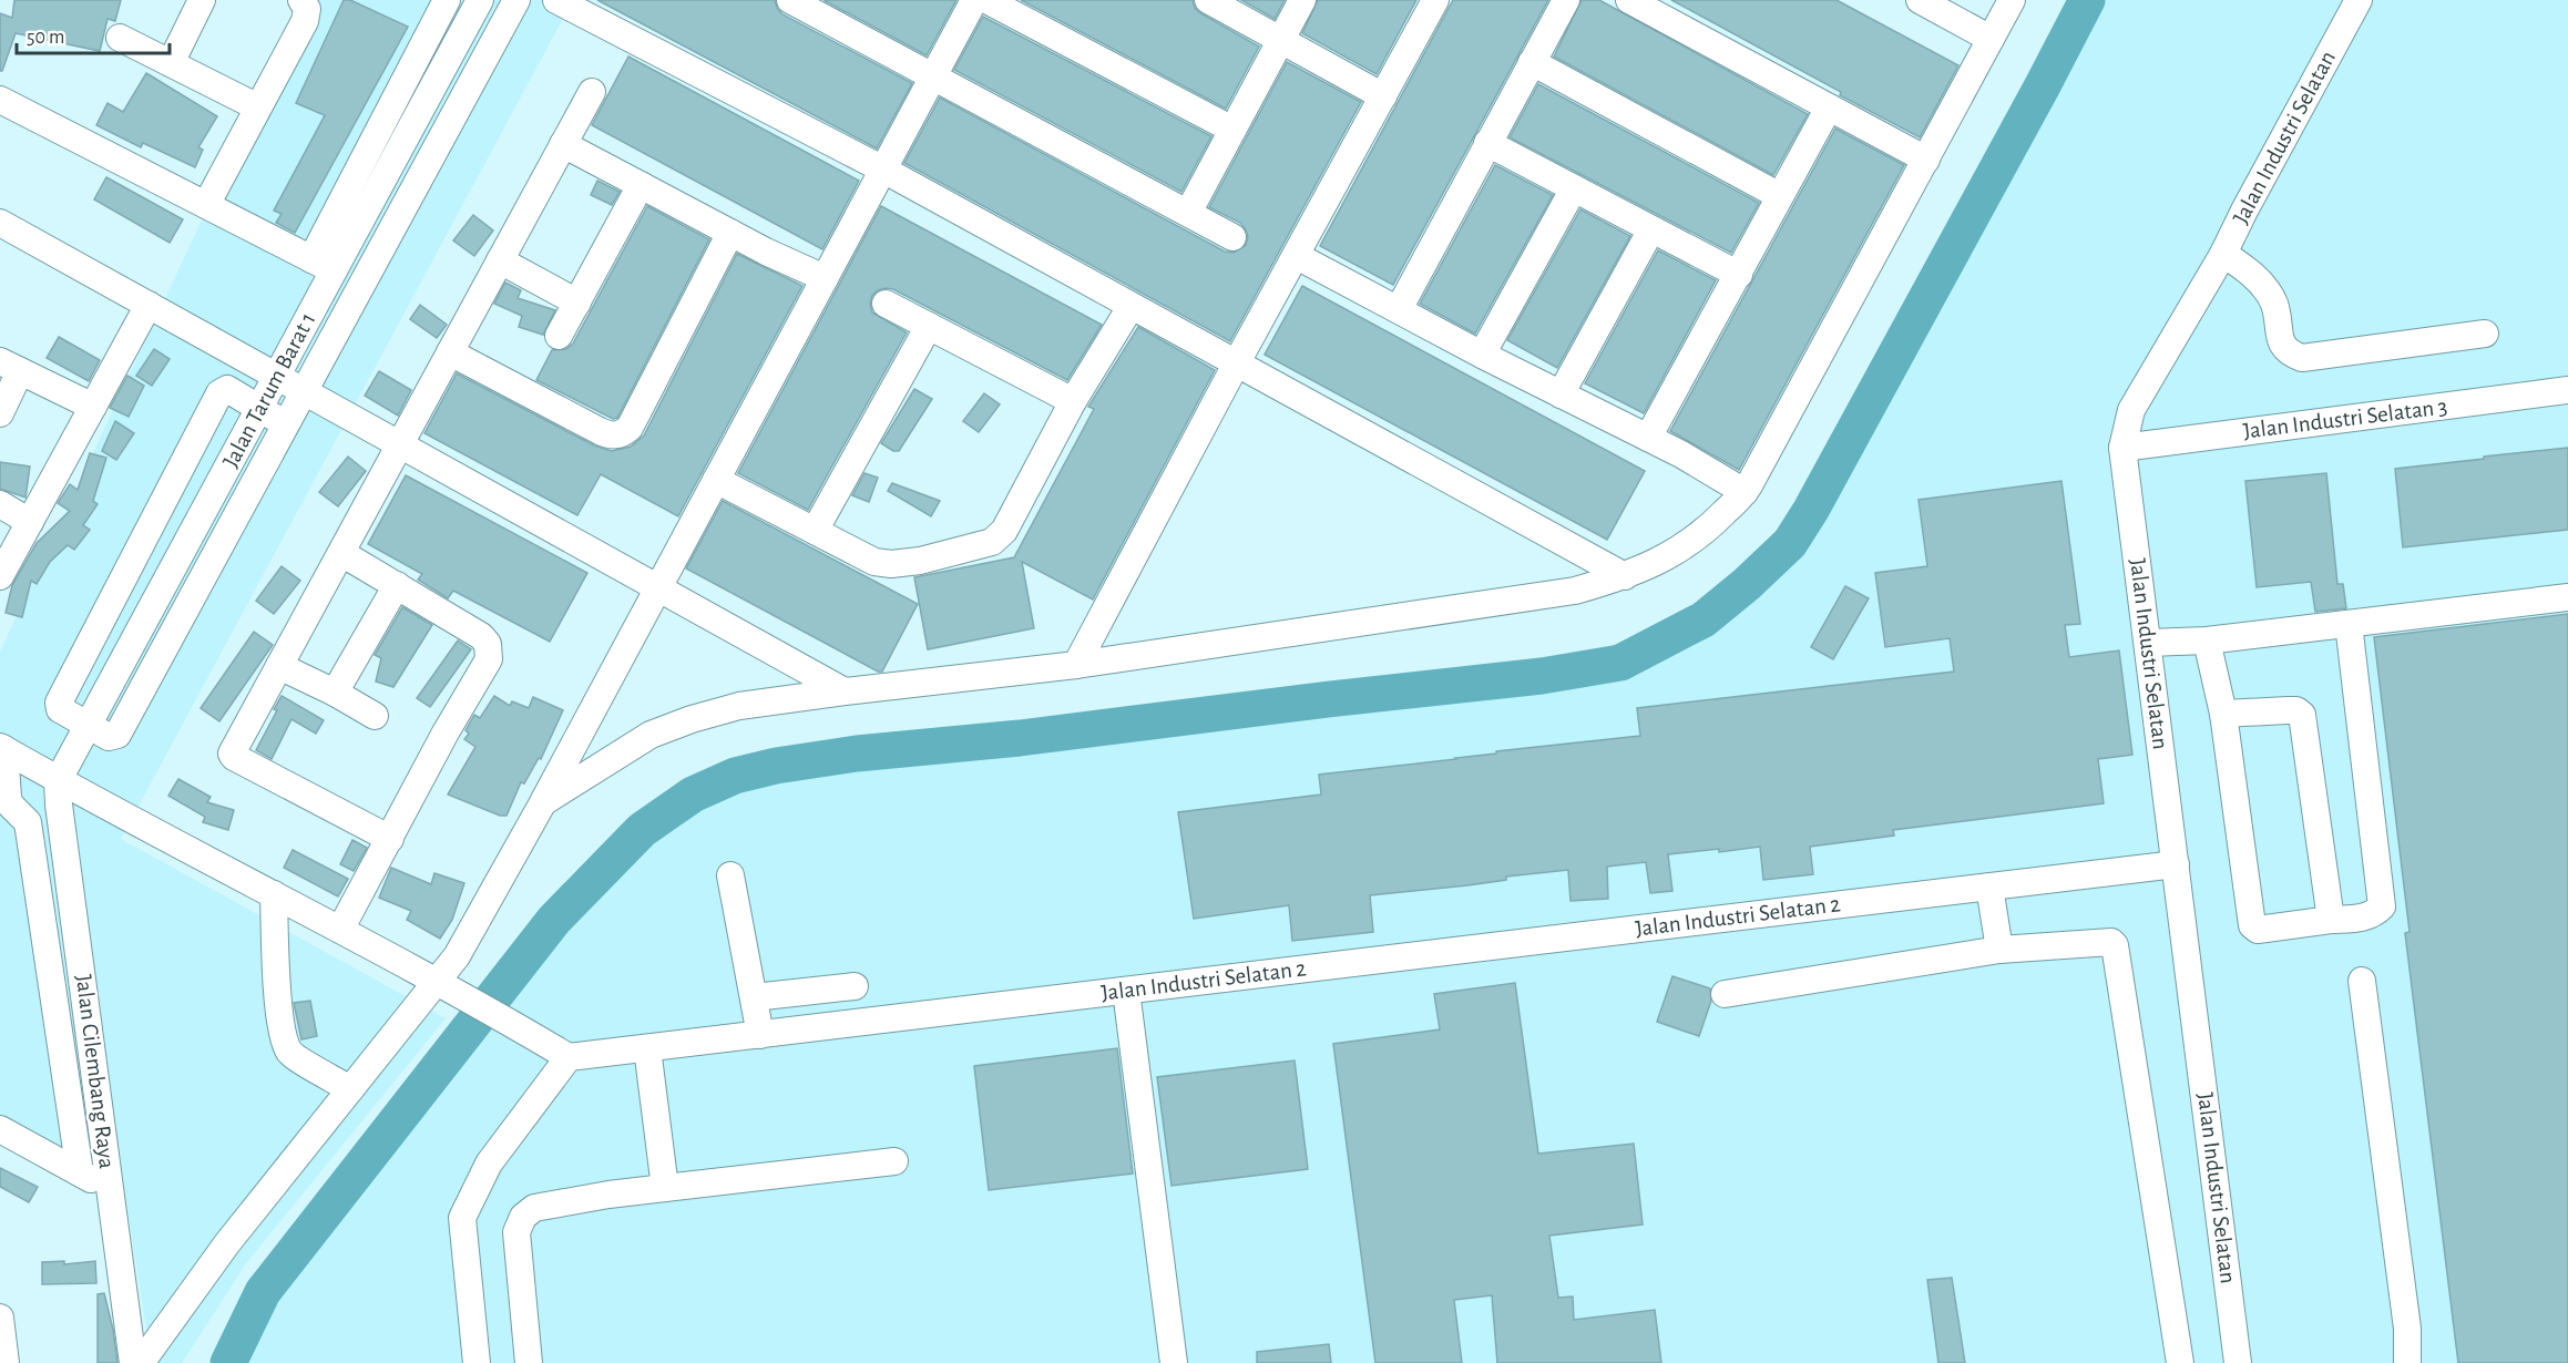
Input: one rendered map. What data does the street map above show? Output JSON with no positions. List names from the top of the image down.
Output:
{
  "streets": {
    "street": [
      "Jalan Industri Selatan",
      "Jalan Tarum Barat 1",
      "Jalan Industri Selatan 3",
      "Jalan Industri Selatan 2",
      "Jalan Cilembang Raya"
    ]
  },
  "crossings": [
    ["Jalan Industri Selatan", "Jalan Industri Selatan 3"],
    ["Jalan Industri Selatan", "Jalan Industri Selatan 2"],
    ["Jalan Tarum Barat 1", "Jalan Cilembang Raya"]
  ],
  "scale_bar": "50 m"
}
